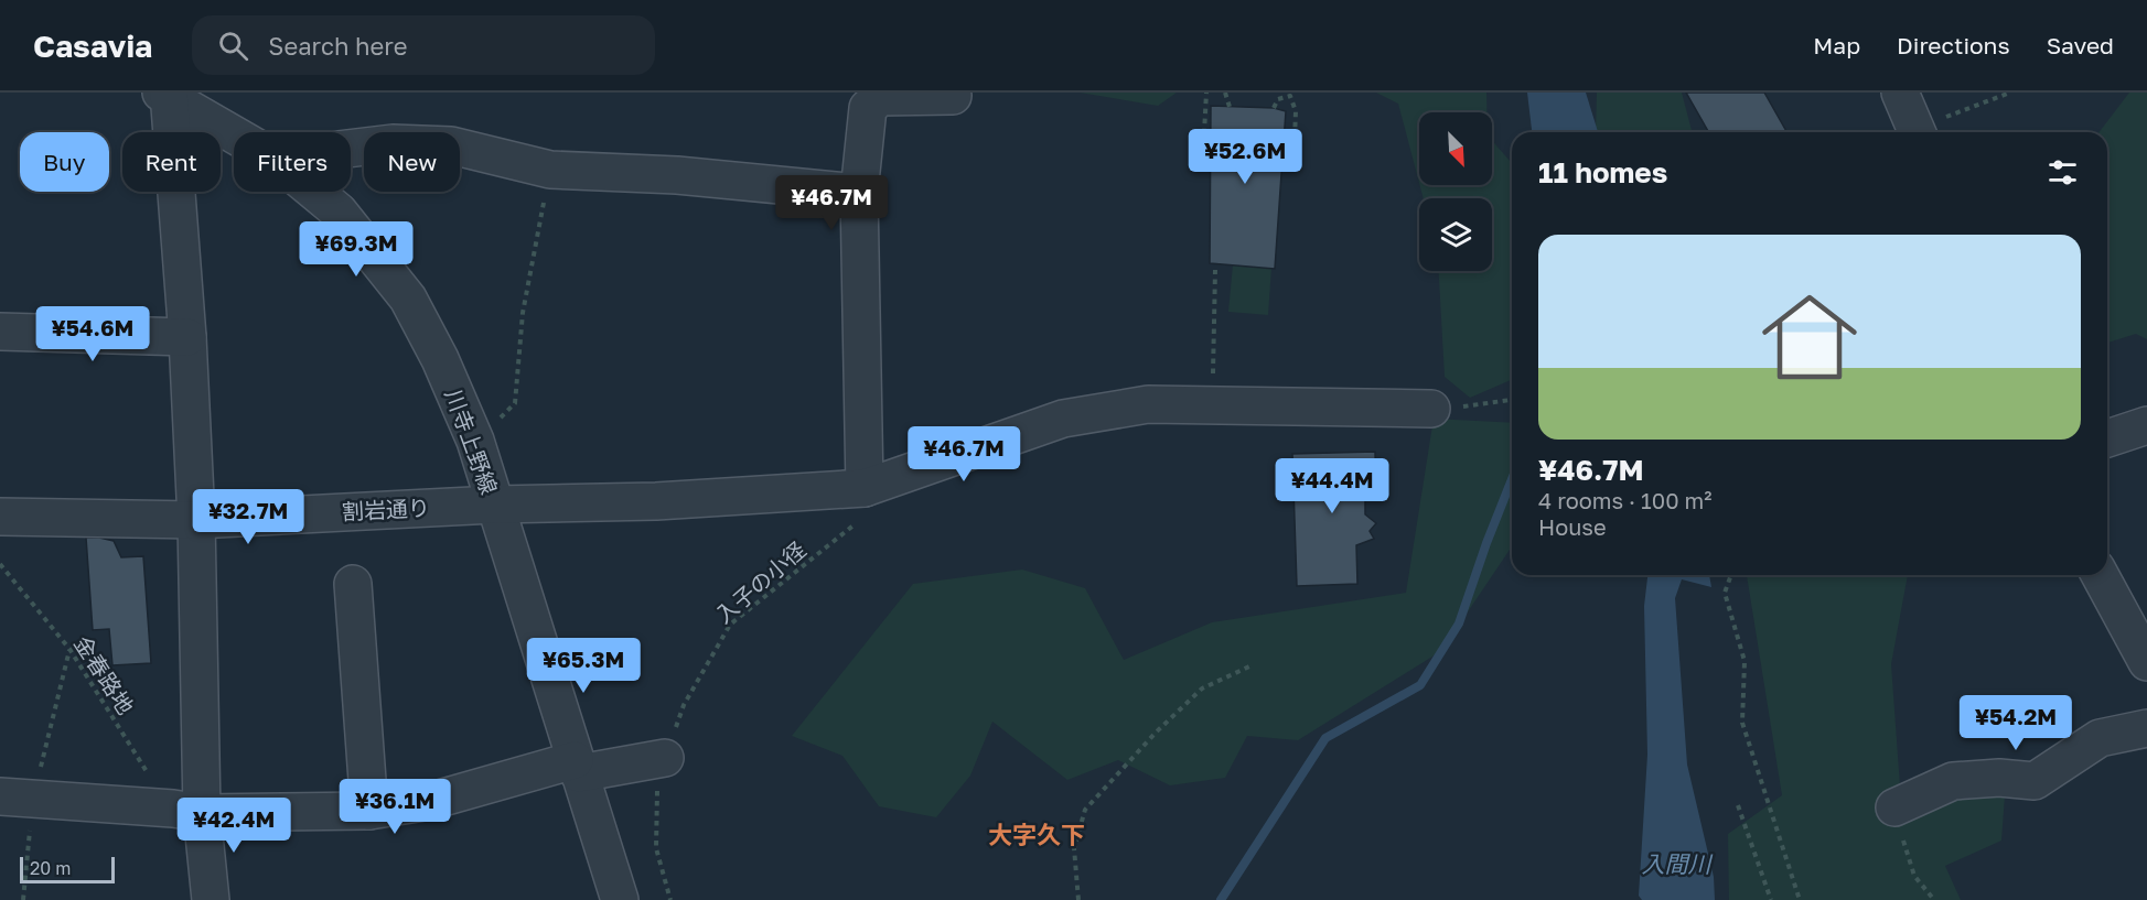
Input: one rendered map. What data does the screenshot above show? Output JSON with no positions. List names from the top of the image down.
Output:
{
  "streets": {
    "street": ["川寺上野線", "割岩通り"],
    "path": ["入子の小径", "金春路地"]
  },
  "crossings": [
    ["川寺上野線", "割岩通り"],
    ["割岩通り", "入子の小径"]
  ],
  "districts": ["大字久下"],
  "water": ["入間川"],
  "scale_bar": "20 m",
  "north": "bottom right",
  "page": {
    "header": "Casavia",
    "search": "Search here",
    "nav": ["Map", "Directions", "Saved"],
    "price": [
      "¥52.6M",
      "¥46.7M",
      "¥69.3M",
      "¥54.6M",
      "¥46.7M",
      "¥44.4M",
      "¥32.7M",
      "¥65.3M",
      "¥54.2M",
      "¥36.1M",
      "¥42.4M"
    ],
    "chip": [
      "Buy",
      "Rent",
      "Filters",
      "New"
    ],
    "heading": "11 homes",
    "list": [
      {
        "name": "¥46.7M",
        "note": "4 rooms · 100 m² · House"
      }
    ],
    "scale": "20 m"
  }
}
